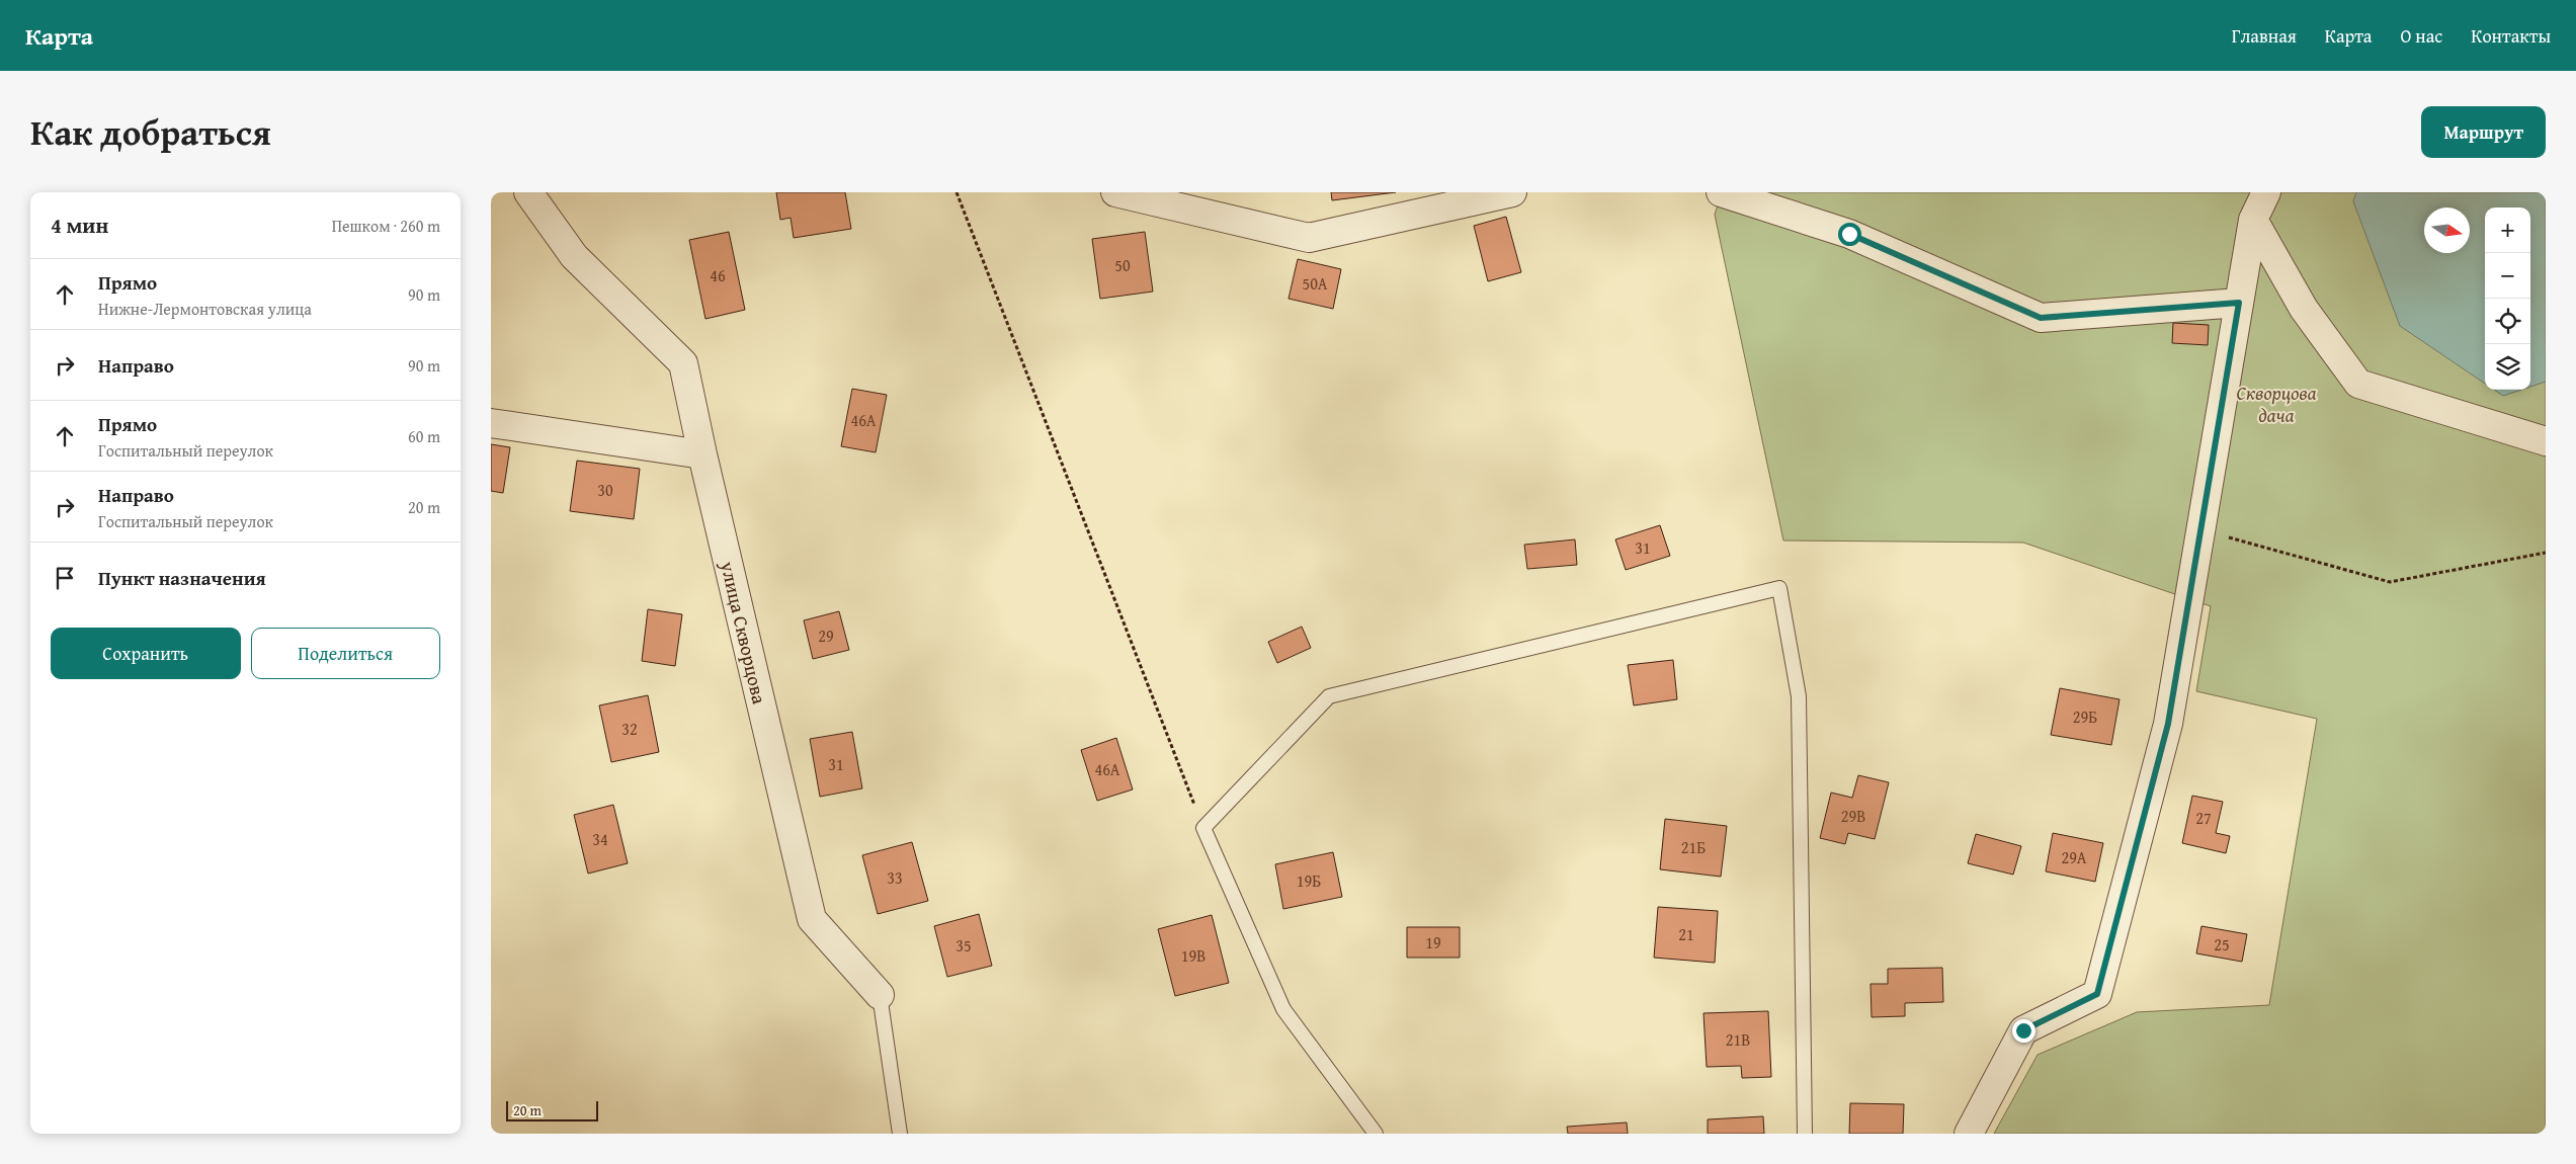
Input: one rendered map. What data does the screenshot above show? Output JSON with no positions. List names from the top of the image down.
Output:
{
  "streets": {
    "street": ["улица Скворцова"]
  },
  "parks": ["Скворцова дача"],
  "house_numbers": [
    "50",
    "46",
    "50А",
    "46А",
    "30",
    "31",
    "29",
    "29Б",
    "32",
    "31",
    "46А",
    "29В",
    "27",
    "34",
    "21Б",
    "29А",
    "33",
    "19Б",
    "21",
    "19",
    "25",
    "35",
    "19В",
    "21В"
  ],
  "scale_bar": "20 m",
  "north": "right",
  "page": {
    "header": "Карта",
    "nav": [
      "Главная",
      "Карта",
      "О нас",
      "Контакты"
    ],
    "title": "Как добраться",
    "buttons": [
      "Маршрут",
      ["Сохранить", "Поделиться"]
    ],
    "heading": ["4 мин", "Пешком · 260 m"],
    "map_buttons": ["+", "−"],
    "list": [
      ["Прямо", "Нижне-Лермонтовская улица", "90 m"],
      ["Направо", "90 m"],
      ["Прямо", "Госпитальный переулок", "60 m"],
      ["Направо", "Госпитальный переулок", "20 m"],
      "Пункт назначения"
    ],
    "scale": "20 m"
  }
}
